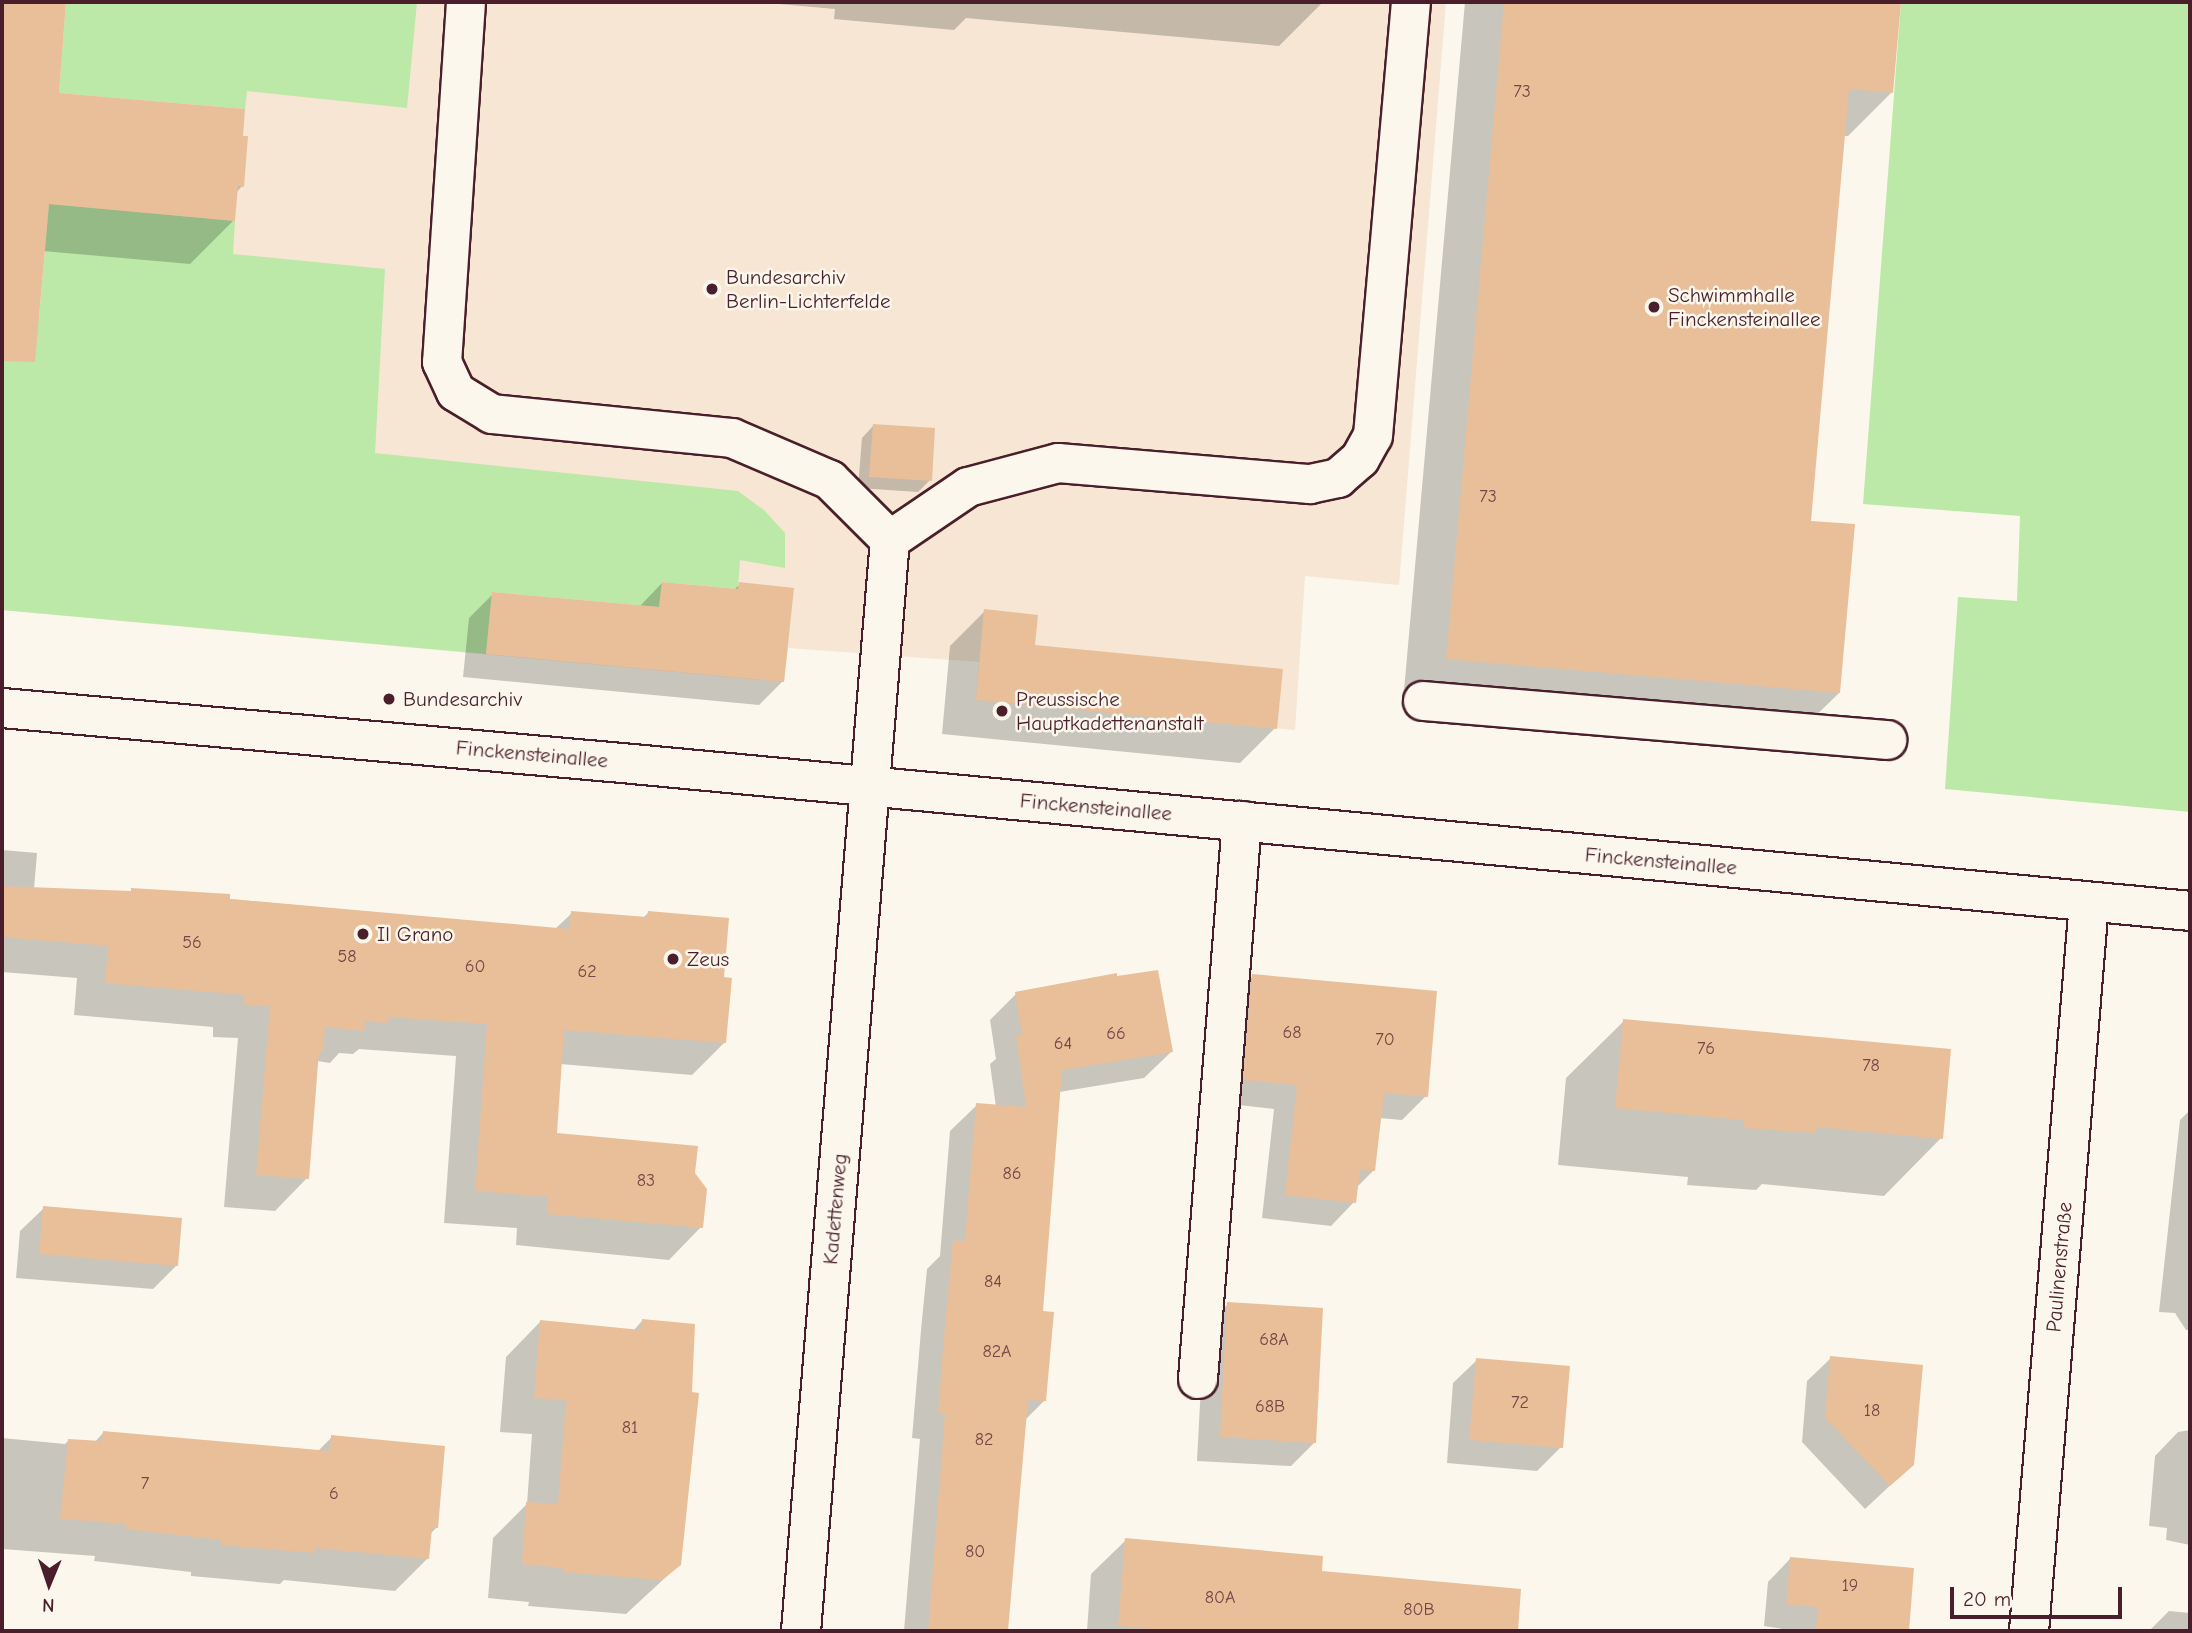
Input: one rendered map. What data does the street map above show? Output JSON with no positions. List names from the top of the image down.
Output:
{
  "streets": {
    "street": ["Finckensteinallee", "Kadettenweg", "Paulinenstraße"]
  },
  "crossings": [
    ["Finckensteinallee", "Kadettenweg"],
    ["Finckensteinallee", "Paulinenstraße"]
  ],
  "places": [
    "Bundesarchiv Berlin-Lichterfelde",
    "Schwimmhalle Finckensteinallee",
    "Bundesarchiv",
    "Preussische Hauptkadettenanstalt",
    "Il Grano",
    "Zeus"
  ],
  "house_numbers": [
    "73",
    "73",
    "56",
    "58",
    "60",
    "62",
    "68",
    "66",
    "70",
    "64",
    "76",
    "78",
    "86",
    "83",
    "84",
    "68A",
    "82A",
    "72",
    "68B",
    "18",
    "81",
    "82",
    "7",
    "6",
    "80",
    "19",
    "80A",
    "80B"
  ],
  "scale_bar": "20 m",
  "north": "bottom"
}
